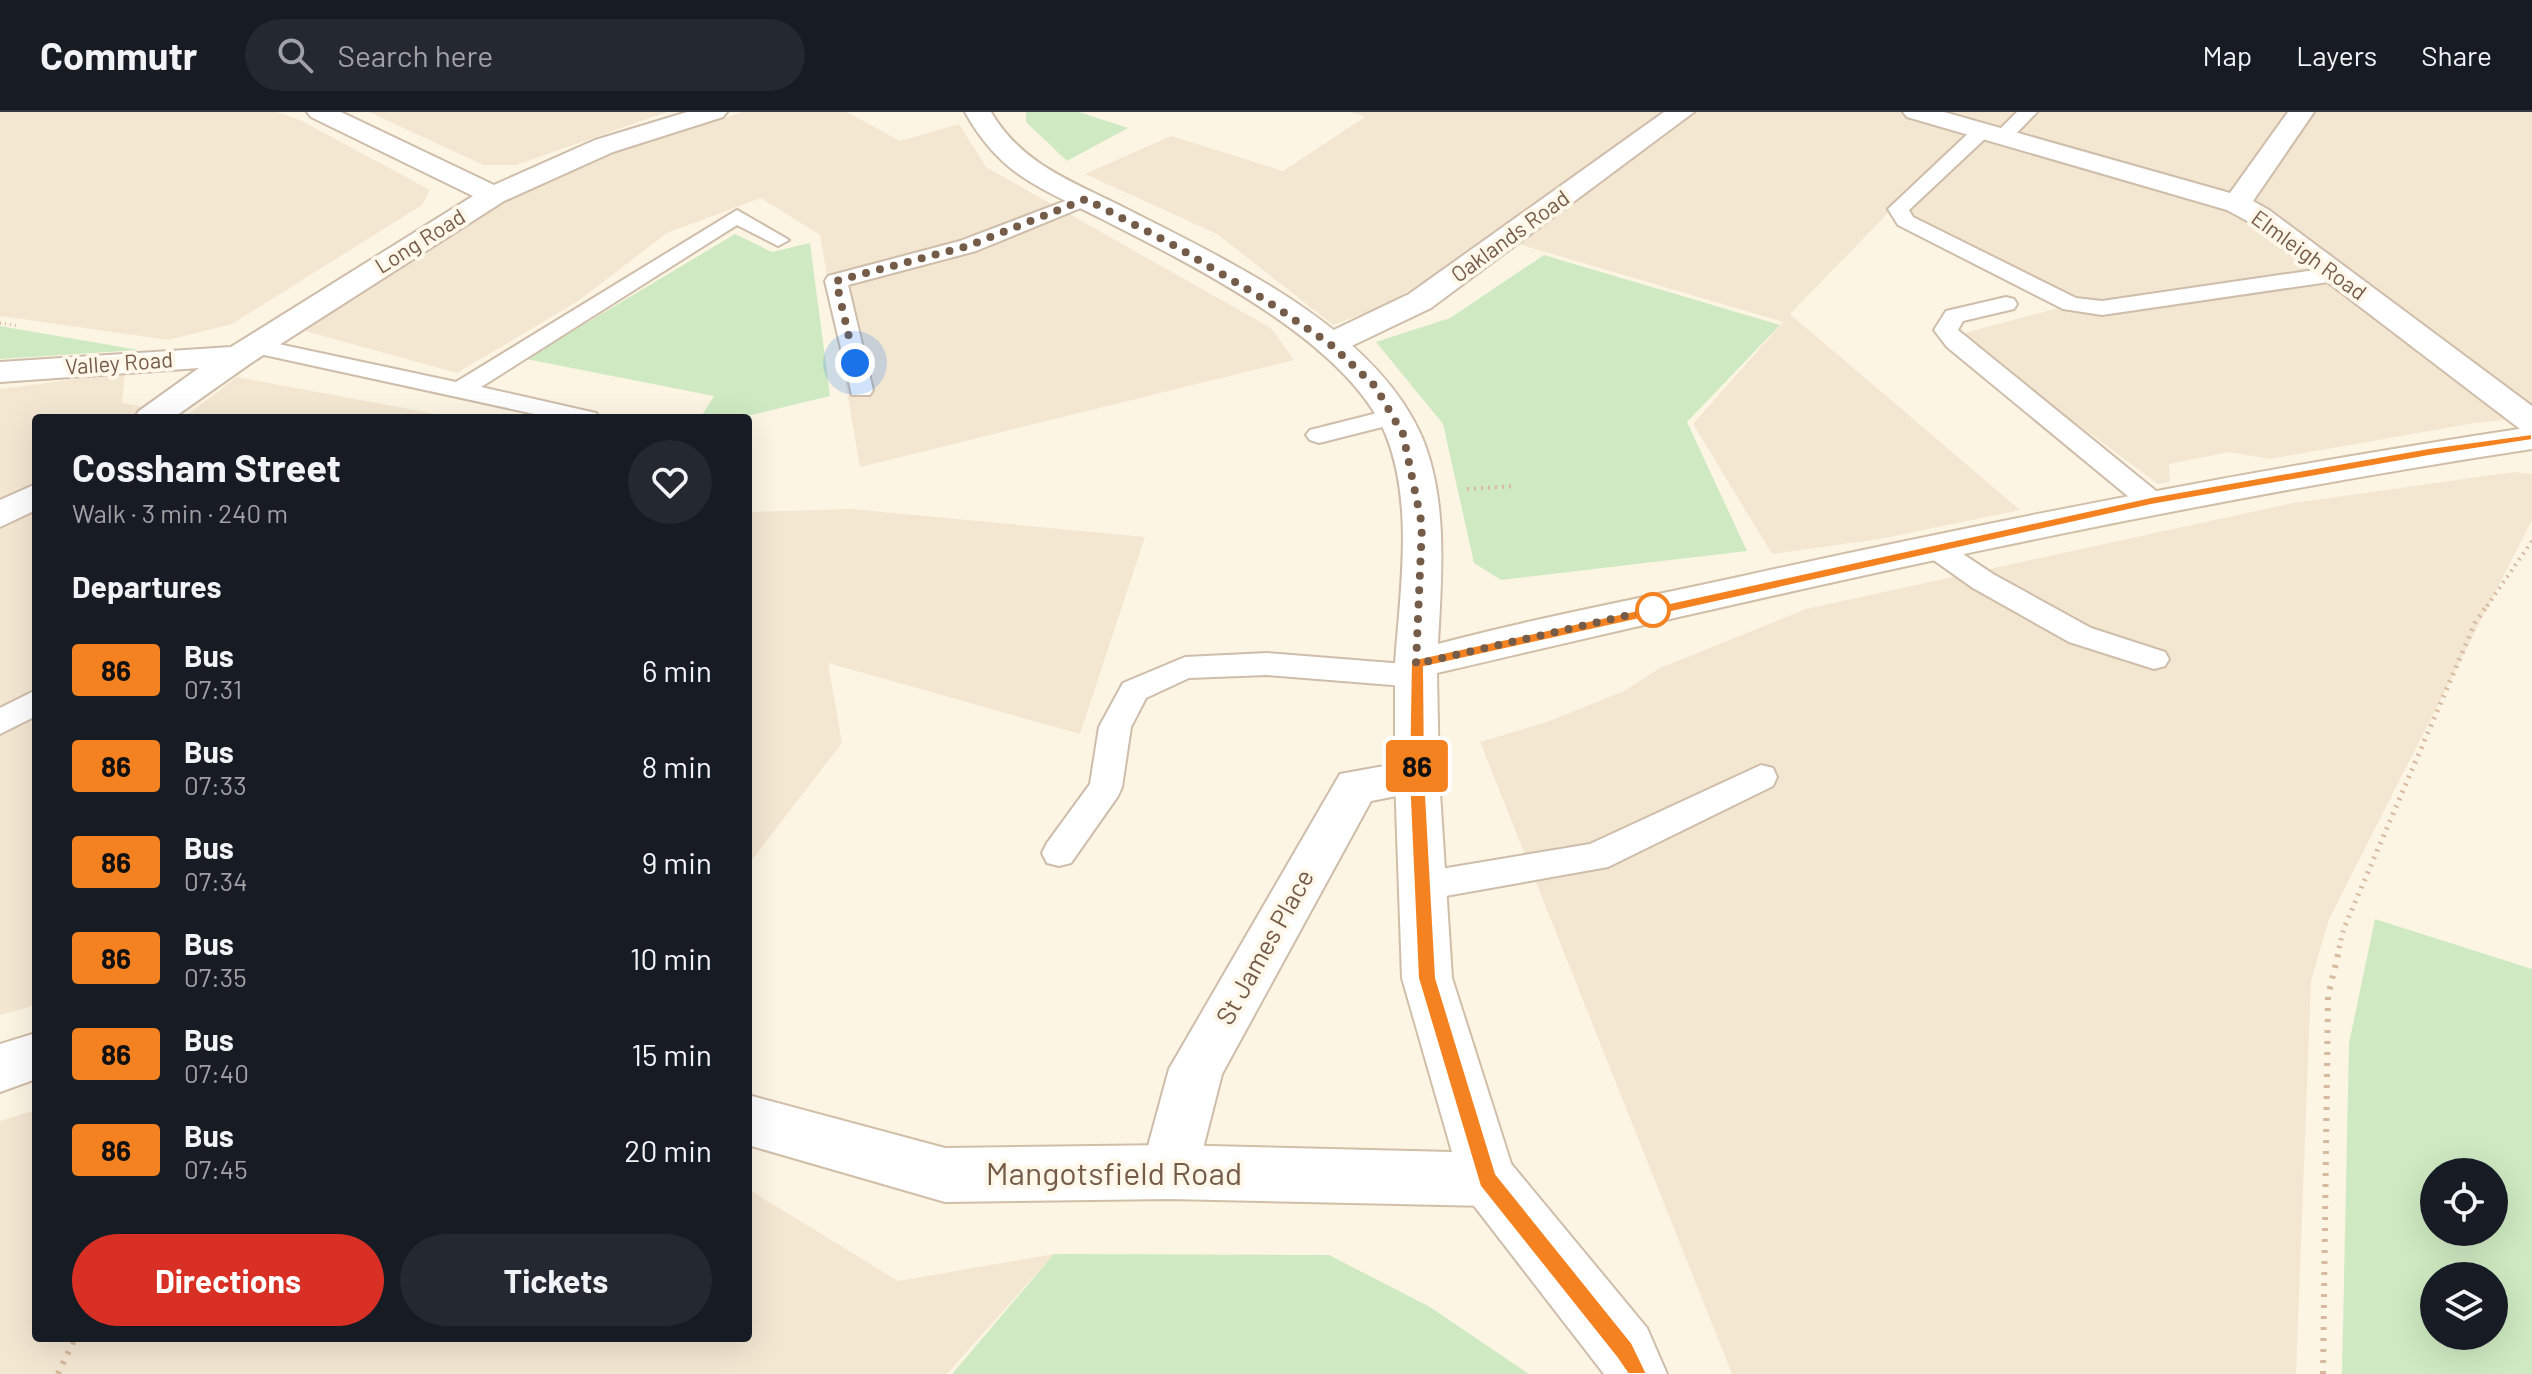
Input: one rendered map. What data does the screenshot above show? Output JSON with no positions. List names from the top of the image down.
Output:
{
  "streets": {
    "street": [
      "Oaklands Road",
      "Long Road",
      "Elmleigh Road",
      "Valley Road",
      "St James Place",
      "Mangotsfield Road"
    ]
  },
  "crossings": [
    ["Long Road", "Valley Road"],
    ["St James Place", "Mangotsfield Road"]
  ],
  "lines": ["bus line 86"],
  "page": {
    "header": "Commutr",
    "search": "Search here",
    "nav": ["Map", "Layers", "Share"],
    "on_map": "86",
    "heading": [
      ["Cossham Street", "Walk · 3 min · 240 m"],
      "Departures"
    ],
    "list": [
      {
        "mark": "86",
        "name": "Bus",
        "note": "07:31",
        "value": "6 min"
      },
      {
        "mark": "86",
        "name": "Bus",
        "note": "07:33",
        "value": "8 min"
      },
      {
        "mark": "86",
        "name": "Bus",
        "note": "07:34",
        "value": "9 min"
      },
      {
        "mark": "86",
        "name": "Bus",
        "note": "07:35",
        "value": "10 min"
      },
      {
        "mark": "86",
        "name": "Bus",
        "note": "07:40",
        "value": "15 min"
      },
      {
        "mark": "86",
        "name": "Bus",
        "note": "07:45",
        "value": "20 min"
      }
    ],
    "buttons": ["Directions", "Tickets"]
  }
}
